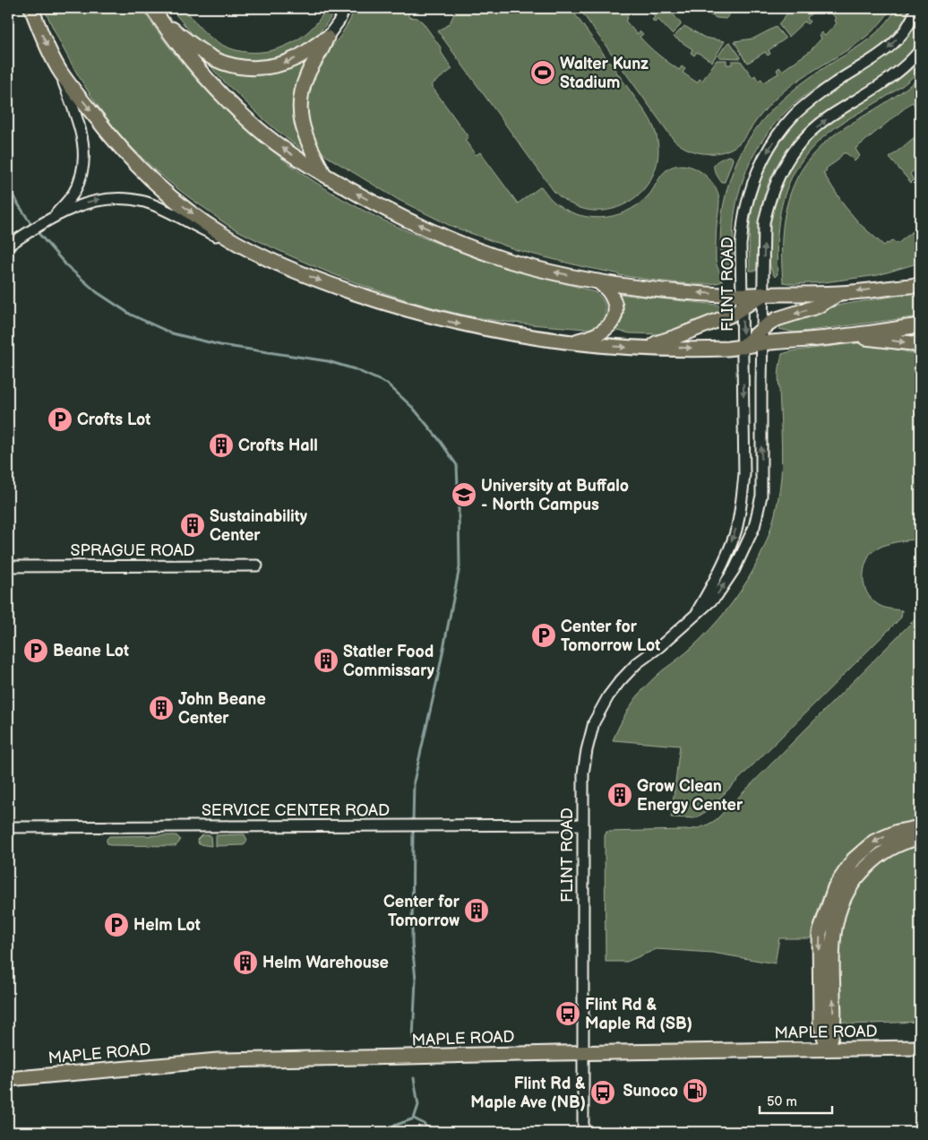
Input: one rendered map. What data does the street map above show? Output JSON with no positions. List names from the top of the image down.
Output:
{
  "streets": {
    "main road": ["MAPLE ROAD"],
    "street": ["FLINT ROAD", "SPRAGUE ROAD", "SERVICE CENTER ROAD"]
  },
  "crossings": [
    ["FLINT ROAD", "SERVICE CENTER ROAD"],
    ["FLINT ROAD", "MAPLE ROAD"]
  ],
  "places": {
    "sports": ["Walter Kunz Stadium"],
    "parking": [
      "Crofts Lot",
      "Center for Tomorrow Lot",
      "Beane Lot",
      "Helm Lot"
    ],
    "building": [
      "Crofts Hall",
      "Sustainability Center",
      "Statler Food Commissary",
      "John Beane Center",
      "Grow Clean Energy Center",
      "Center for Tomorrow",
      "Helm Warehouse"
    ],
    "school or university": ["University at Buffalo - North Campus"],
    "bus stop": ["Flint Rd & Maple Rd (SB)", "Flint Rd & Maple Ave (NB)"],
    "fuel station": ["Sunoco"]
  },
  "scale_bar": "50 m"
}
